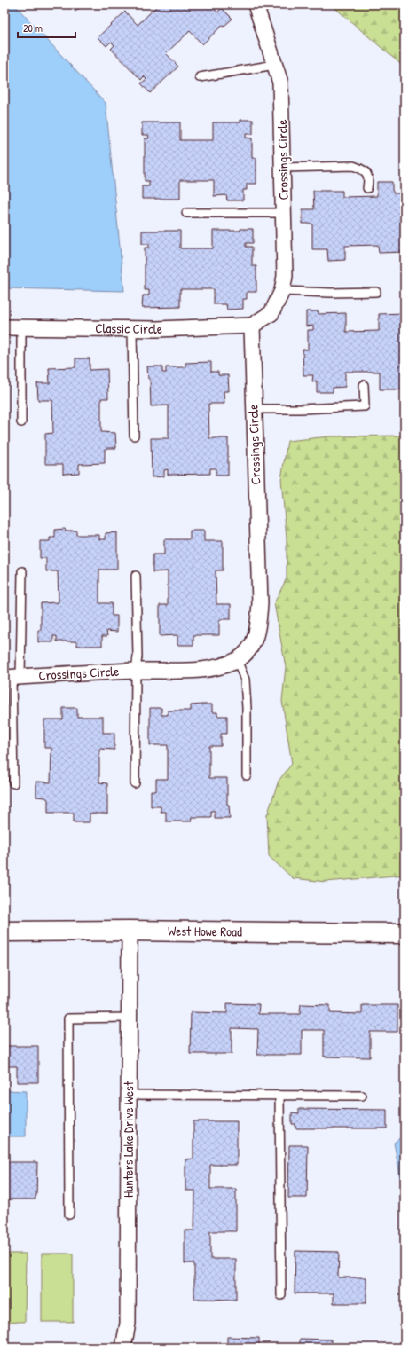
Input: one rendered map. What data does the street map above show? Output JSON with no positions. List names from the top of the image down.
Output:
{
  "streets": {
    "main road": ["West Howe Road"],
    "street": ["Crossings Circle", "Classic Circle", "Hunters Lake Drive West"]
  },
  "crossings": [
    ["Crossings Circle", "Classic Circle"],
    ["West Howe Road", "Hunters Lake Drive West"]
  ],
  "scale_bar": "20 m"
}
